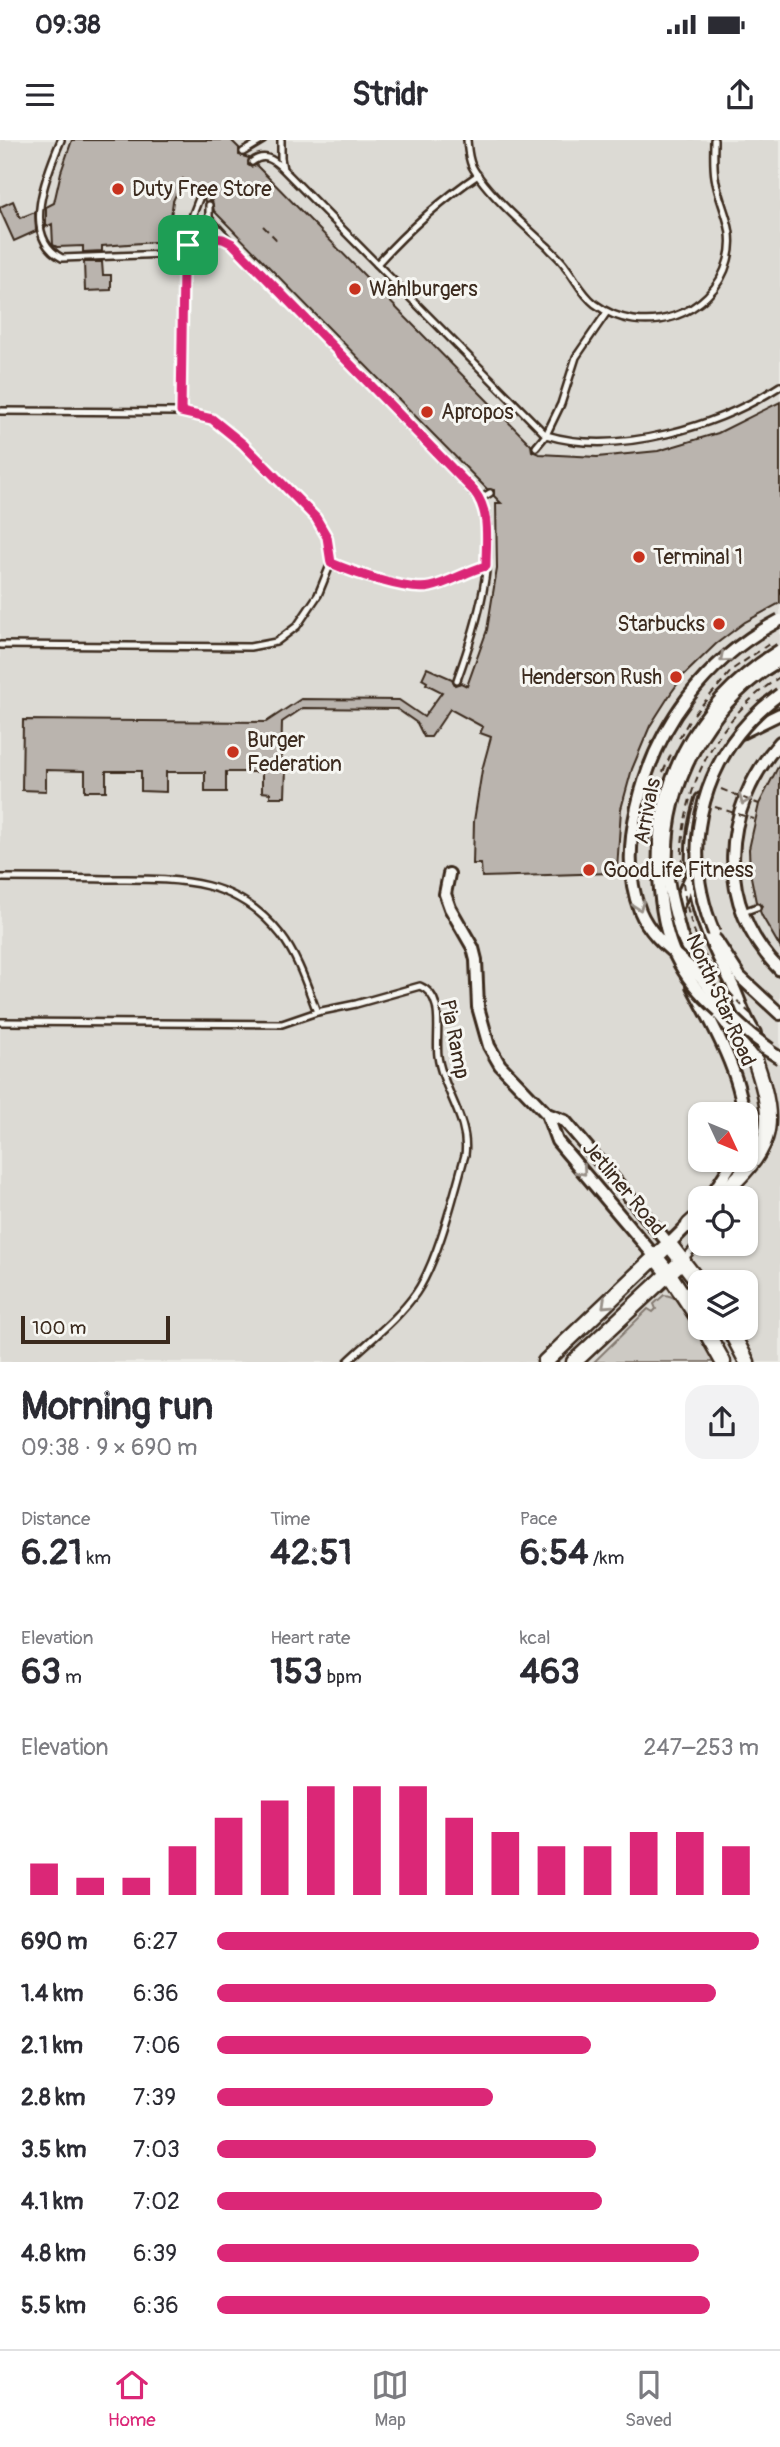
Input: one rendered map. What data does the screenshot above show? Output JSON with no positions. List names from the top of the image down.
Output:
{
  "streets": {
    "street": ["Arrivals", "North Star Road", "Jetliner Road"],
    "lane": ["Pia Ramp"]
  },
  "crossings": [
    ["Arrivals", "North Star Road"]
  ],
  "places": [
    "Duty Free Store",
    "Wahlburgers",
    "Apropos",
    "Terminal 1",
    "Starbucks",
    "Henderson Rush",
    "Burger Federation",
    "GoodLife Fitness"
  ],
  "scale_bar": "100 m",
  "north": "bottom right",
  "page": {
    "status": "09:38",
    "header": "Stridr",
    "scale": "100 m",
    "heading": ["Morning run", "09:38 · 9 × 690 m"],
    "stats": [
      ["Distance", "6.21 km"],
      ["Time", "42:51"],
      ["Pace", "6:54 /km"],
      ["Elevation", "63 m"],
      ["Heart rate", "153 bpm"],
      ["kcal", "463"]
    ],
    "chart": ["Elevation", "247–253 m"],
    "list": [
      {
        "name": "690 m",
        "note": "6:27"
      },
      {
        "name": "1.4 km",
        "note": "6:36"
      },
      {
        "name": "2.1 km",
        "note": "7:06"
      },
      {
        "name": "2.8 km",
        "note": "7:39"
      },
      {
        "name": "3.5 km",
        "note": "7:03"
      },
      {
        "name": "4.1 km",
        "note": "7:02"
      },
      {
        "name": "4.8 km",
        "note": "6:39"
      },
      {
        "name": "5.5 km",
        "note": "6:36"
      }
    ],
    "tabs": ["Home", "Map", "Saved"]
  }
}
